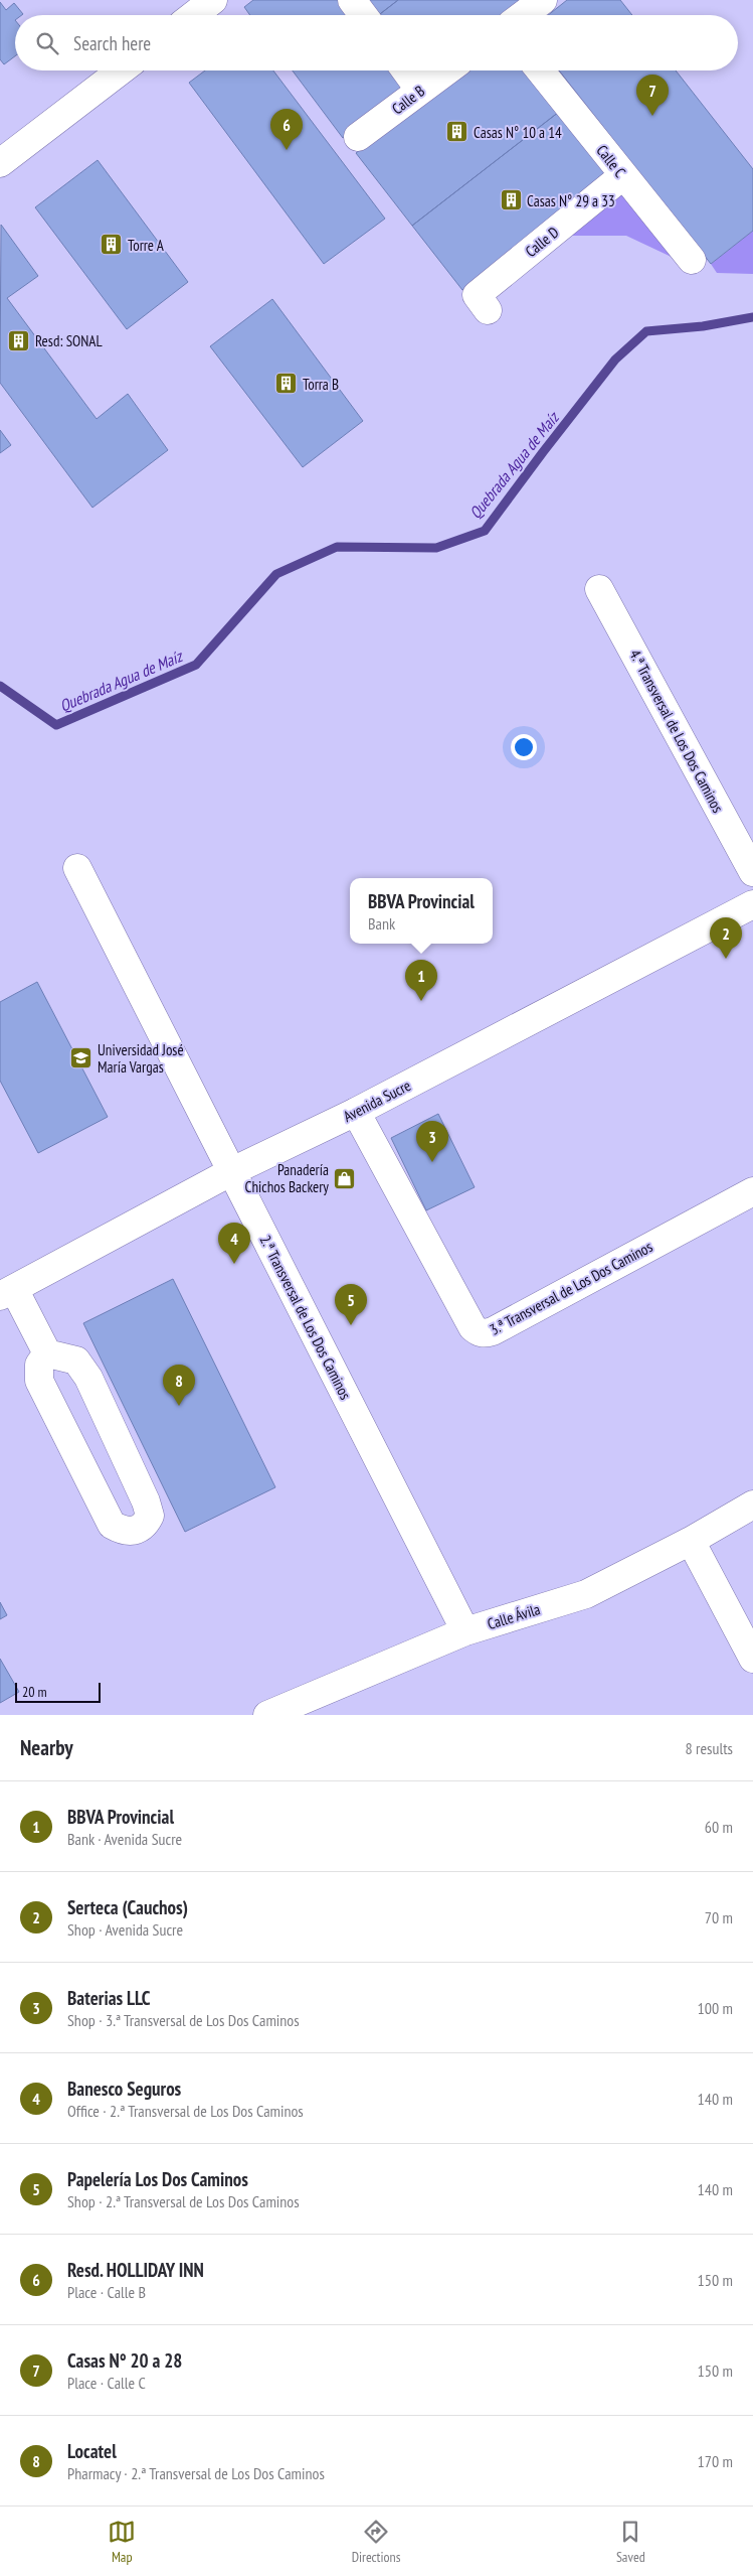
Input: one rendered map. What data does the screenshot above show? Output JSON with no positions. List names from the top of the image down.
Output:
{
  "streets": {
    "street": [
      "Calle B",
      "Calle C",
      "Calle D",
      "4.ª Transversal de Los Dos Caminos",
      "Avenida Sucre",
      "3.ª Transversal de Los Dos Caminos",
      "2.ª Transversal de Los Dos Caminos",
      "Calle Ávila"
    ]
  },
  "crossings": [
    ["Calle C", "Calle D"],
    ["Avenida Sucre", "3.ª Transversal de Los Dos Caminos"],
    ["Avenida Sucre", "2.ª Transversal de Los Dos Caminos"],
    ["2.ª Transversal de Los Dos Caminos", "Calle Ávila"]
  ],
  "water": ["Quebrada Agua de Maíz"],
  "places": {
    "building": [
      "Casas N° 10 a 14",
      "Casas N° 29 a 33",
      "Torre A",
      "Resd: SONAL",
      "Torra B"
    ],
    "school or university": ["Universidad José María Vargas"],
    "shop": ["Panadería Chichos Backery"]
  },
  "scale_bar": "20 m",
  "page": {
    "search": "Search here",
    "pins": [
      "7",
      "6",
      "2",
      "1",
      "3",
      "4",
      "5",
      "8"
    ],
    "popup": ["BBVA Provincial", "Bank"],
    "scale": "20 m",
    "heading": ["Nearby", "8 results"],
    "list": [
      {
        "mark": "1",
        "name": "BBVA Provincial",
        "note": "Bank · Avenida Sucre",
        "value": "60 m"
      },
      {
        "mark": "2",
        "name": "Serteca (Cauchos)",
        "note": "Shop · Avenida Sucre",
        "value": "70 m"
      },
      {
        "mark": "3",
        "name": "Baterias LLC",
        "note": "Shop · 3.ª Transversal de Los Dos Caminos",
        "value": "100 m"
      },
      {
        "mark": "4",
        "name": "Banesco Seguros",
        "note": "Office · 2.ª Transversal de Los Dos Caminos",
        "value": "140 m"
      },
      {
        "mark": "5",
        "name": "Papelería Los Dos Caminos",
        "note": "Shop · 2.ª Transversal de Los Dos Caminos",
        "value": "140 m"
      },
      {
        "mark": "6",
        "name": "Resd. HOLLIDAY INN",
        "note": "Place · Calle B",
        "value": "150 m"
      },
      {
        "mark": "7",
        "name": "Casas N° 20 a 28",
        "note": "Place · Calle C",
        "value": "150 m"
      },
      {
        "mark": "8",
        "name": "Locatel",
        "note": "Pharmacy · 2.ª Transversal de Los Dos Caminos",
        "value": "170 m"
      }
    ],
    "nav": ["Map", "Directions", "Saved"]
  }
}
